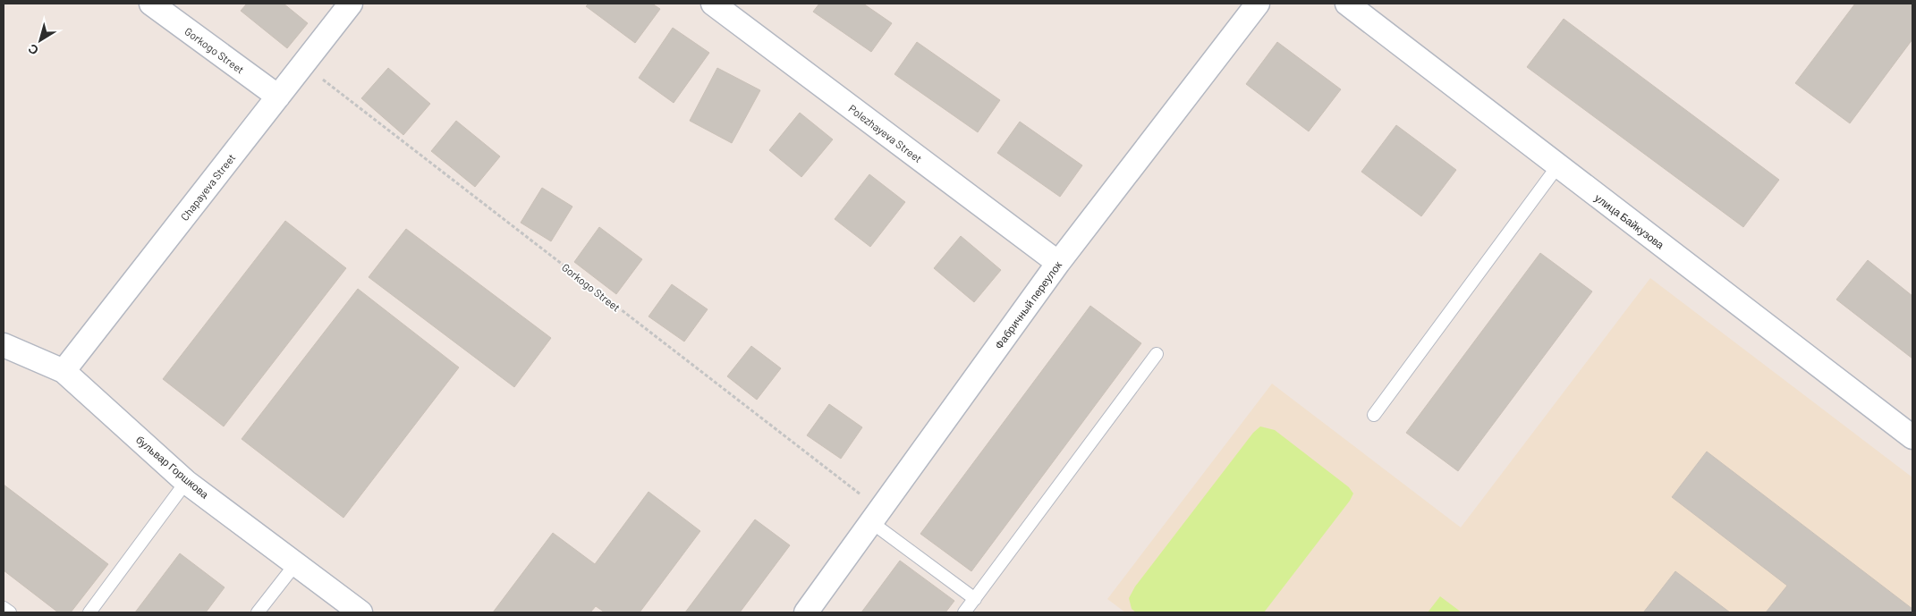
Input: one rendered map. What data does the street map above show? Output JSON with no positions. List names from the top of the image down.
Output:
{
  "streets": {
    "street": [
      "Gorkogo Street",
      "Polezhayeva Street",
      "Chapayeva Street",
      "улица Байкузова",
      "Фабричный переулок",
      "бульвар Горшкова"
    ]
  },
  "crossings": [
    ["Gorkogo Street", "Chapayeva Street"],
    ["Gorkogo Street", "Фабричный переулок"],
    ["Polezhayeva Street", "Фабричный переулок"],
    ["Chapayeva Street", "бульвар Горшкова"]
  ],
  "north": "bottom left"
}
